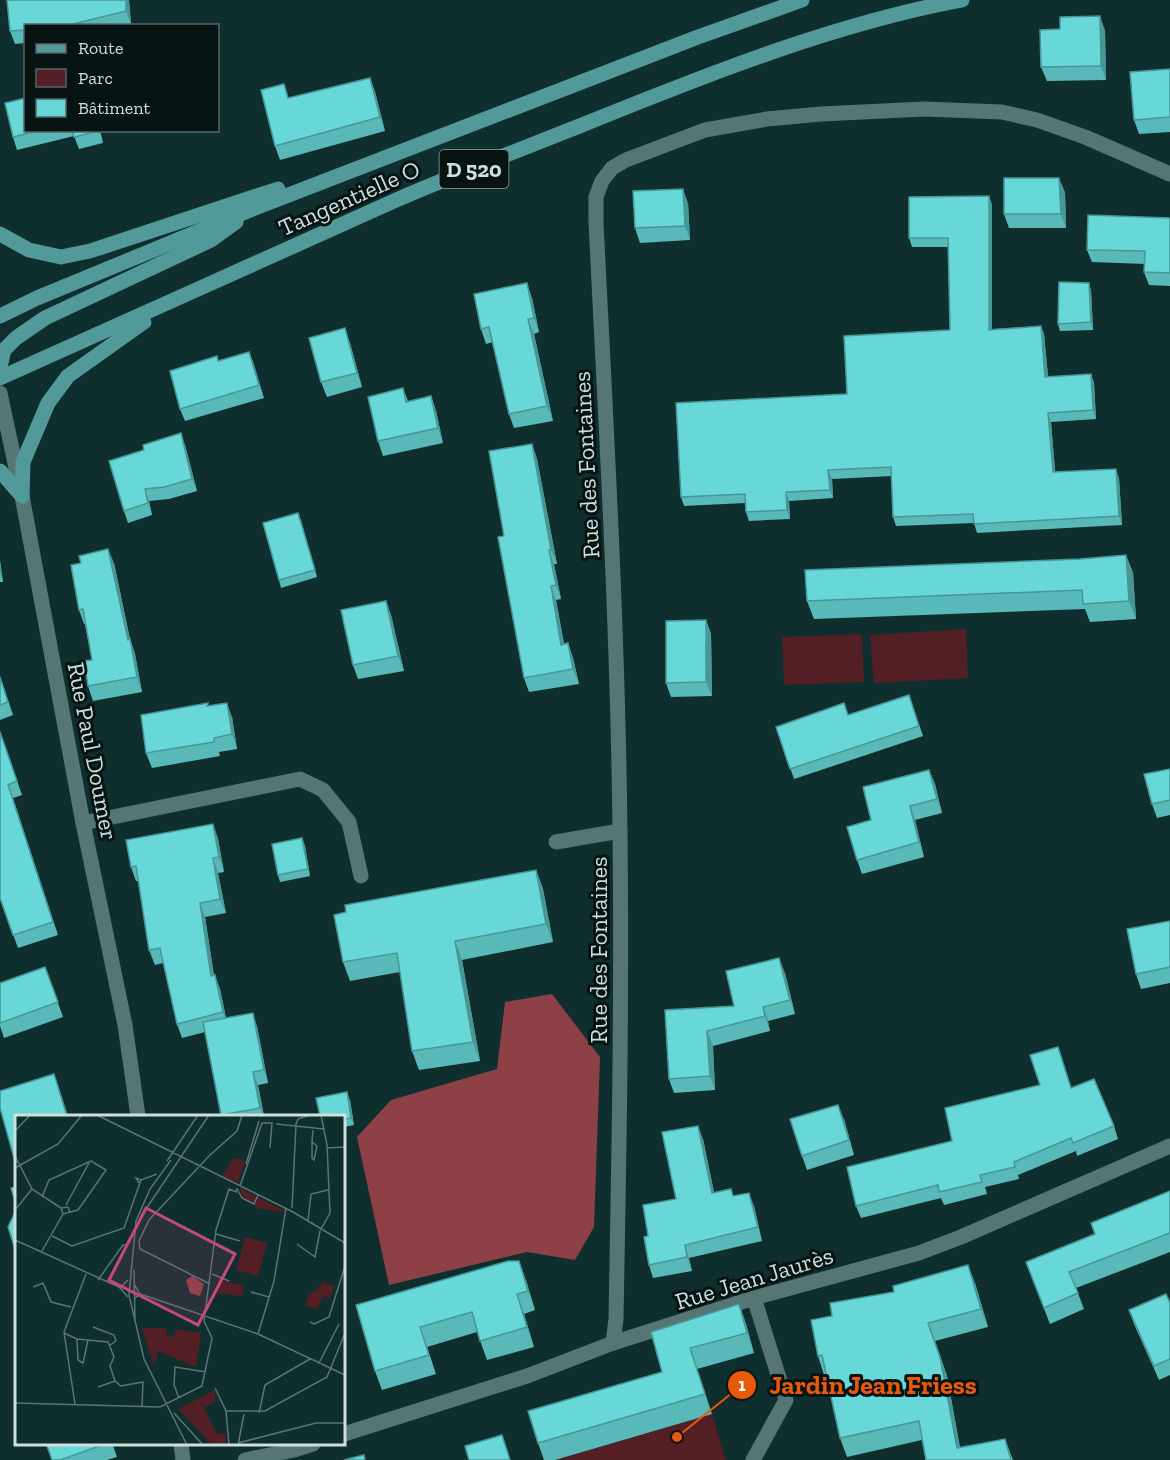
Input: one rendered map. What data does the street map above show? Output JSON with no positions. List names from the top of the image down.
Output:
{
  "streets": {
    "main road": ["D 520", "Tangentielle O"],
    "street": ["Rue des Fontaines", "Rue Paul Doumer", "Rue Jean Jaurès"]
  },
  "crossings": [
    ["D 520", "Tangentielle O"],
    ["Rue des Fontaines", "Rue Jean Jaurès"]
  ],
  "places": ["Jardin Jean Friess"],
  "legend": ["Route", "Parc", "Bâtiment"]
}
